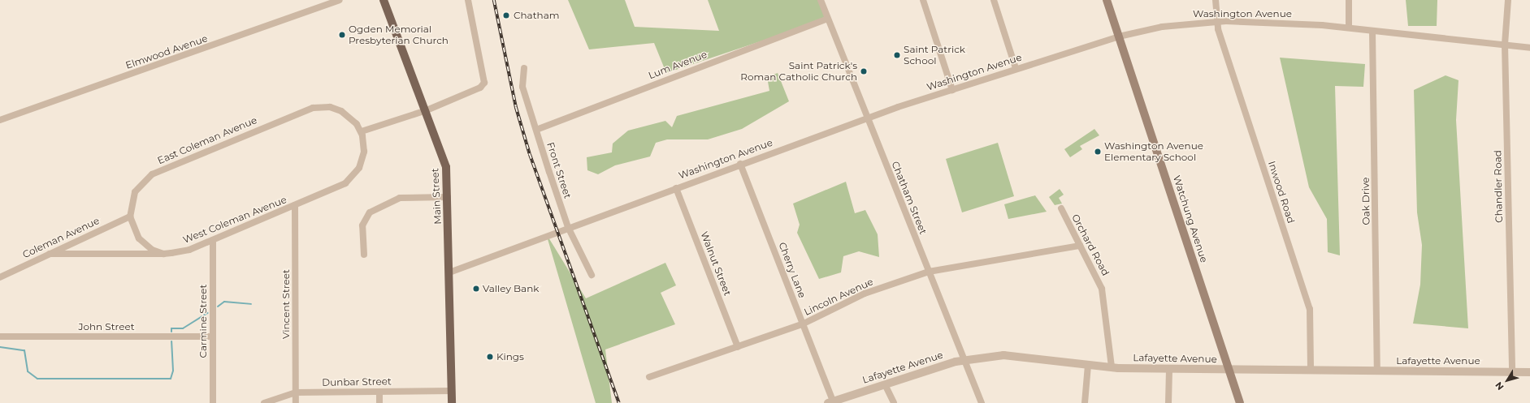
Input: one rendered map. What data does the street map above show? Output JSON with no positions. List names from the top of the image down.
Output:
{
  "streets": {
    "main road": ["Main Street", "Watchung Avenue"],
    "street": [
      "Washington Avenue",
      "Elmwood Avenue",
      "Lum Avenue",
      "East Coleman Avenue",
      "Front Street",
      "Chandler Road",
      "Inwood Road",
      "Chatham Street",
      "Oak Drive",
      "West Coleman Avenue",
      "Coleman Avenue",
      "Orchard Road",
      "Walnut Street",
      "Cherry Lane",
      "Lincoln Avenue",
      "Vincent Street",
      "Carmine Street",
      "John Street",
      "Lafayette Avenue",
      "Dunbar Street"
    ]
  },
  "crossings": [
    ["Washington Avenue", "Front Street"],
    ["Washington Avenue", "Chandler Road"],
    ["Washington Avenue", "Inwood Road"],
    ["Washington Avenue", "Main Street"],
    ["Washington Avenue", "Chatham Street"],
    ["Washington Avenue", "Oak Drive"],
    ["Washington Avenue", "Watchung Avenue"],
    ["Washington Avenue", "Walnut Street"],
    ["Washington Avenue", "Cherry Lane"],
    ["Lum Avenue", "Front Street"],
    ["Lum Avenue", "Chatham Street"],
    ["East Coleman Avenue", "West Coleman Avenue"],
    ["East Coleman Avenue", "Coleman Avenue"],
    ["Chandler Road", "Lafayette Avenue"],
    ["Inwood Road", "Lafayette Avenue"],
    ["Main Street", "Dunbar Street"],
    ["Chatham Street", "Lincoln Avenue"],
    ["Chatham Street", "Lafayette Avenue"],
    ["Oak Drive", "Lafayette Avenue"],
    ["Watchung Avenue", "Lafayette Avenue"],
    ["West Coleman Avenue", "Coleman Avenue"],
    ["West Coleman Avenue", "Vincent Street"],
    ["West Coleman Avenue", "Carmine Street"],
    ["Orchard Road", "Lincoln Avenue"],
    ["Orchard Road", "Lafayette Avenue"],
    ["Walnut Street", "Lincoln Avenue"],
    ["Cherry Lane", "Lincoln Avenue"],
    ["Cherry Lane", "Lafayette Avenue"],
    ["Vincent Street", "Dunbar Street"],
    ["Carmine Street", "John Street"]
  ],
  "places": [
    "Chatham",
    "Ogden Memorial Presbyterian Church",
    "Saint Patrick School",
    "Saint Patrick's Roman Catholic Church",
    "Washington Avenue Elementary School",
    "Valley Bank",
    "Kings"
  ],
  "north": "bottom left"
}
